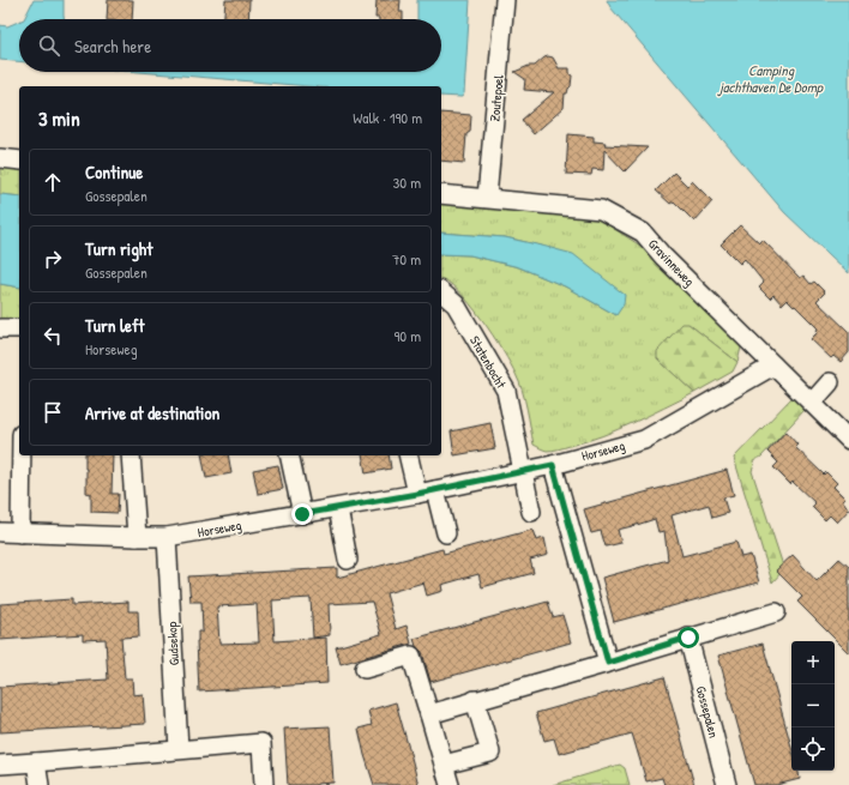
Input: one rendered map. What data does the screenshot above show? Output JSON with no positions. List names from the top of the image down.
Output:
{
  "streets": {
    "street": [
      "Zoutepoel",
      "Gravinneweg",
      "Statenbocht",
      "Horseweg",
      "Gudsekop",
      "Gossepalen"
    ]
  },
  "crossings": [
    ["Zoutepoel", "Gravinneweg"],
    ["Gravinneweg", "Horseweg"],
    ["Statenbocht", "Horseweg"],
    ["Horseweg", "Gudsekop"]
  ],
  "water": ["Camping jachthaven De Domp"],
  "page": {
    "search": "Search here",
    "heading": ["3 min", "Walk · 190 m"],
    "list": [
      ["Continue", "Gossepalen", "30 m"],
      ["Turn right", "Gossepalen", "70 m"],
      ["Turn left", "Horseweg", "90 m"],
      "Arrive at destination"
    ],
    "map_buttons": ["+", "−"]
  }
}
